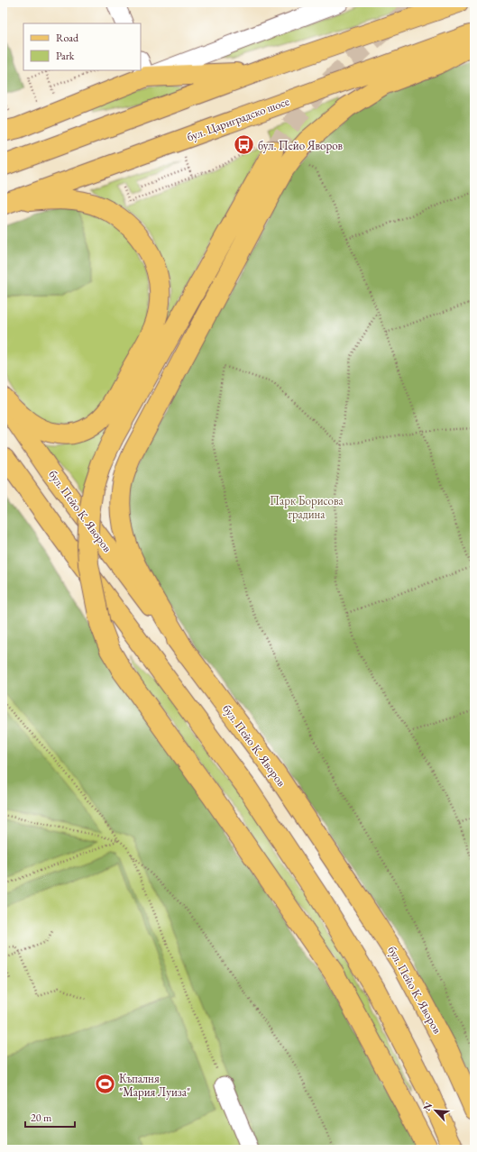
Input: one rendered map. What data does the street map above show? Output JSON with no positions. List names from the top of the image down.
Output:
{
  "streets": {
    "main road": ["бул. Цариградско шосе", "бул. Пейо К. Яворов"]
  },
  "parks": ["Парк Борисова градина"],
  "places": {
    "bus stop": ["бул. Пейо Яворов"],
    "sports": ["Къпалня \"Мария Луиза\""]
  },
  "legend": ["Road", "Park"],
  "scale_bar": "20 m",
  "north": "top left"
}
